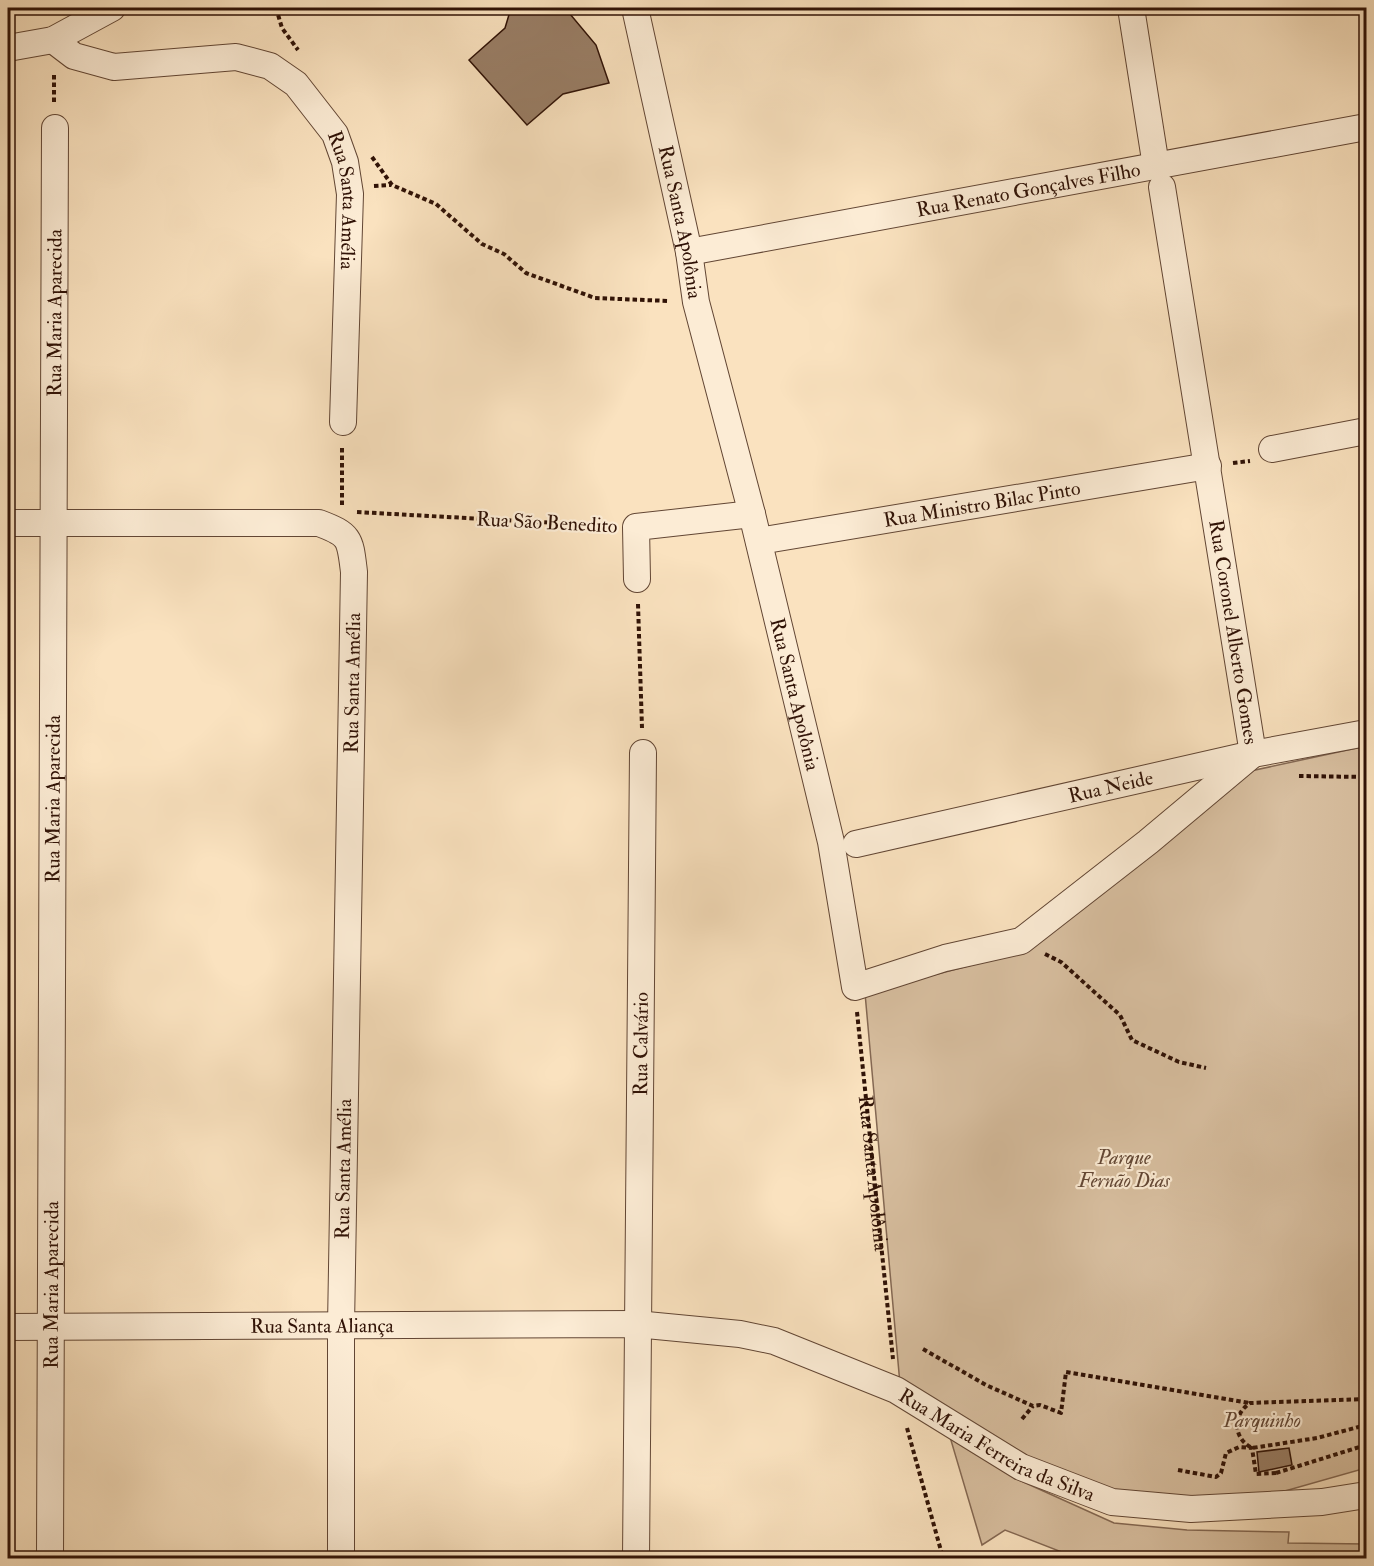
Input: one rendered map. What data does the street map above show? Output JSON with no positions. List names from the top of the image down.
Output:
{
  "streets": {
    "street": [
      "Rua Renato Gonçalves Filho",
      "Rua Santa Amélia",
      "Rua Santa Apolônia",
      "Rua Maria Aparecida",
      "Rua Ministro Bilac Pinto",
      "Rua São Benedito",
      "Rua Coronel Alberto Gomes",
      "Rua Neide",
      "Rua Calvário",
      "Rua Santa Aliança",
      "Rua Maria Ferreira da Silva"
    ]
  },
  "crossings": [
    ["Rua Renato Gonçalves Filho", "Rua Santa Apolônia"],
    ["Rua Renato Gonçalves Filho", "Rua Coronel Alberto Gomes"],
    ["Rua Santa Amélia", "Rua São Benedito"],
    ["Rua Santa Amélia", "Rua Santa Aliança"],
    ["Rua Santa Apolônia", "Rua Ministro Bilac Pinto"],
    ["Rua Santa Apolônia", "Rua São Benedito"],
    ["Rua Santa Apolônia", "Rua Coronel Alberto Gomes"],
    ["Rua Santa Apolônia", "Rua Maria Ferreira da Silva"],
    ["Rua Maria Aparecida", "Rua Santa Aliança"],
    ["Rua Ministro Bilac Pinto", "Rua Coronel Alberto Gomes"],
    ["Rua Coronel Alberto Gomes", "Rua Neide"],
    ["Rua Calvário", "Rua Santa Aliança"],
    ["Rua Calvário", "Rua Maria Ferreira da Silva"],
    ["Rua Santa Aliança", "Rua Maria Ferreira da Silva"]
  ],
  "parks": ["Parque Fernão Dias", "Parquinho"]
}
